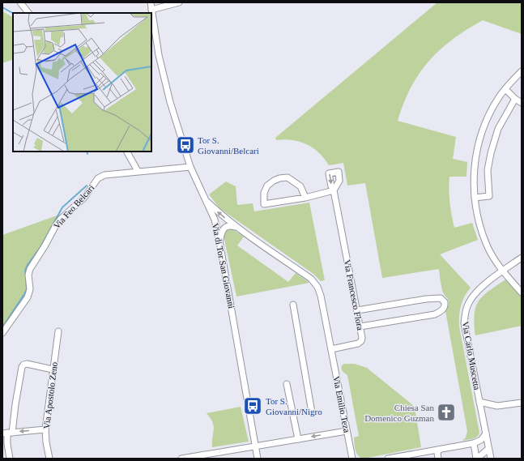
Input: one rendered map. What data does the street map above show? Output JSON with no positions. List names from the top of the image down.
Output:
{
  "streets": {
    "street": [
      "Via Feo Belcari",
      "Via di Tor San Giovanni",
      "Via Francesco Flora",
      "Via Carlo Muscetta",
      "Via Apostolo Zeno",
      "Via Emilio Teza"
    ]
  },
  "crossings": [
    ["Via Feo Belcari", "Via di Tor San Giovanni"],
    ["Via Francesco Flora", "Via Emilio Teza"]
  ],
  "places": {
    "bus stop": ["Tor S. Giovanni/Belcari", "Tor S. Giovanni/Nigro"],
    "church": ["Chiesa San Domenico Guzman"]
  }
}
